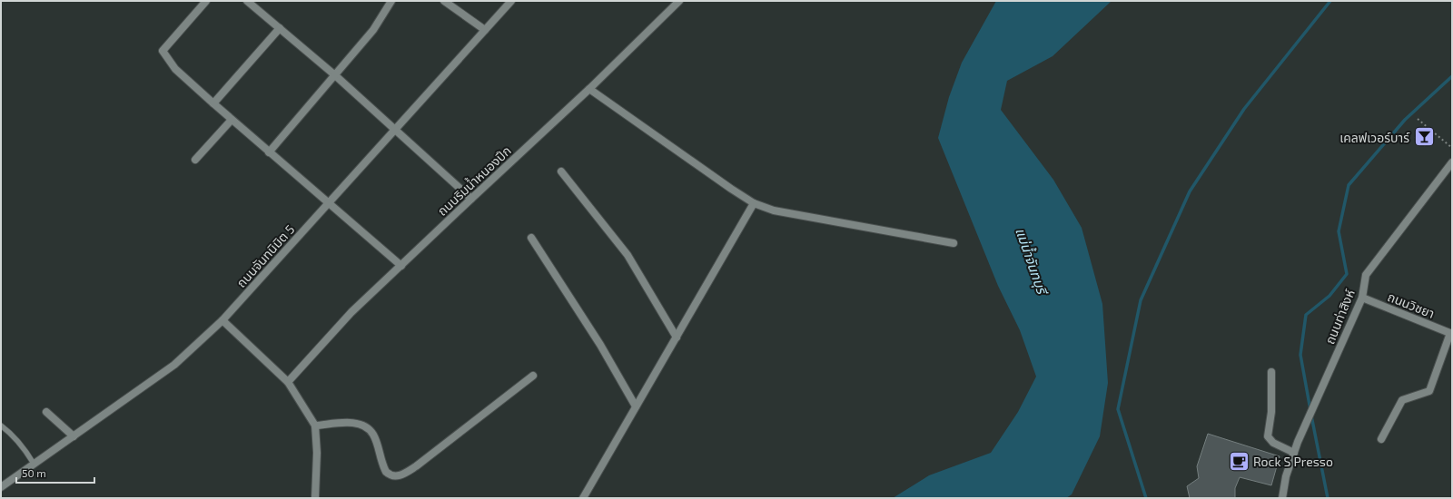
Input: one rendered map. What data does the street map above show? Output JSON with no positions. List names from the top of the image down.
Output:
{
  "streets": {
    "street": [
      "ถนนริมน้ำหนองปึก",
      "ถนนจันทนิมิต 5",
      "ถนนวิชยา",
      "ถนนท่าสิงห์"
    ]
  },
  "crossings": [
    ["ถนนวิชยา", "ถนนท่าสิงห์"]
  ],
  "water": ["แม่น้ำจันทบุรี"],
  "places": {
    "bar": ["เคลฟเวอร์บาร์"],
    "cafe": ["Rock S Presso"]
  },
  "scale_bar": "50 m"
}
